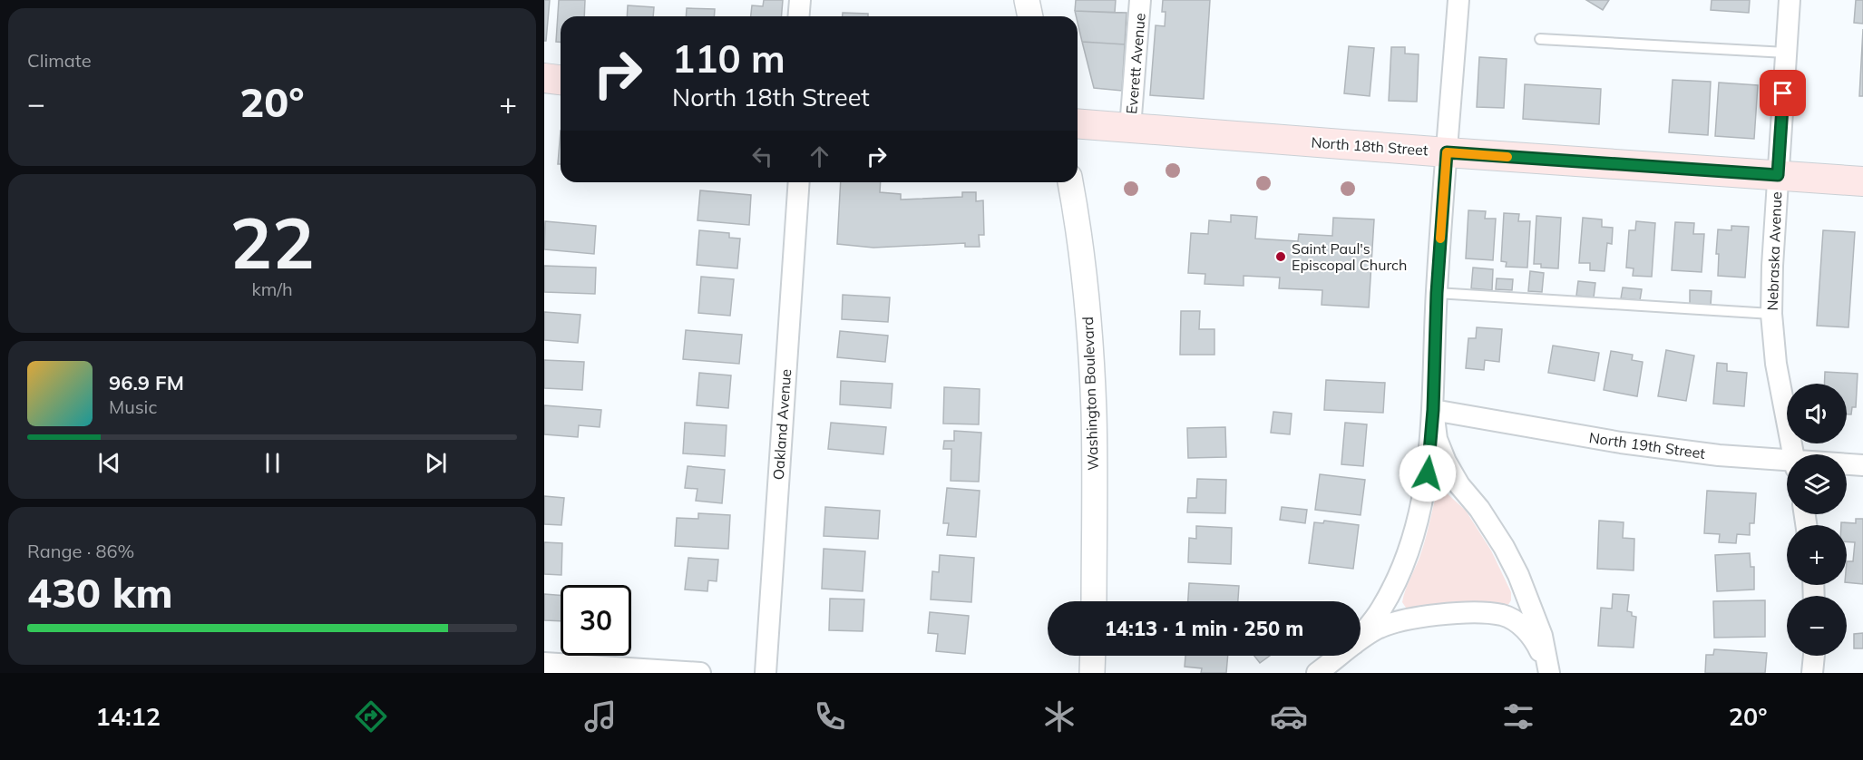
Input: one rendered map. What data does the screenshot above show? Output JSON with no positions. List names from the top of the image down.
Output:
{
  "streets": {
    "main road": ["North 18th Street"],
    "street": [
      "Everett Avenue",
      "Nebraska Avenue",
      "Washington Boulevard",
      "Oakland Avenue",
      "North 19th Street"
    ]
  },
  "crossings": [
    ["Everett Avenue", "North 18th Street"],
    ["North 18th Street", "Nebraska Avenue"]
  ],
  "places": ["Saint Paul's Episcopal Church"],
  "page": {
    "tile": [
      "Climate",
      ["22", "km/h"],
      ["Range · 86%", "430 km"]
    ],
    "turn": ["110 m", "North 18th Street"],
    "heat": ["−", "20°", "+"],
    "song": ["96.9 FM", "Music"],
    "map_buttons": ["+", "−"],
    "limit": "30",
    "trip": "14:13 · 1 min · 250 m",
    "tabs": ["14:12", "20°"]
  }
}
